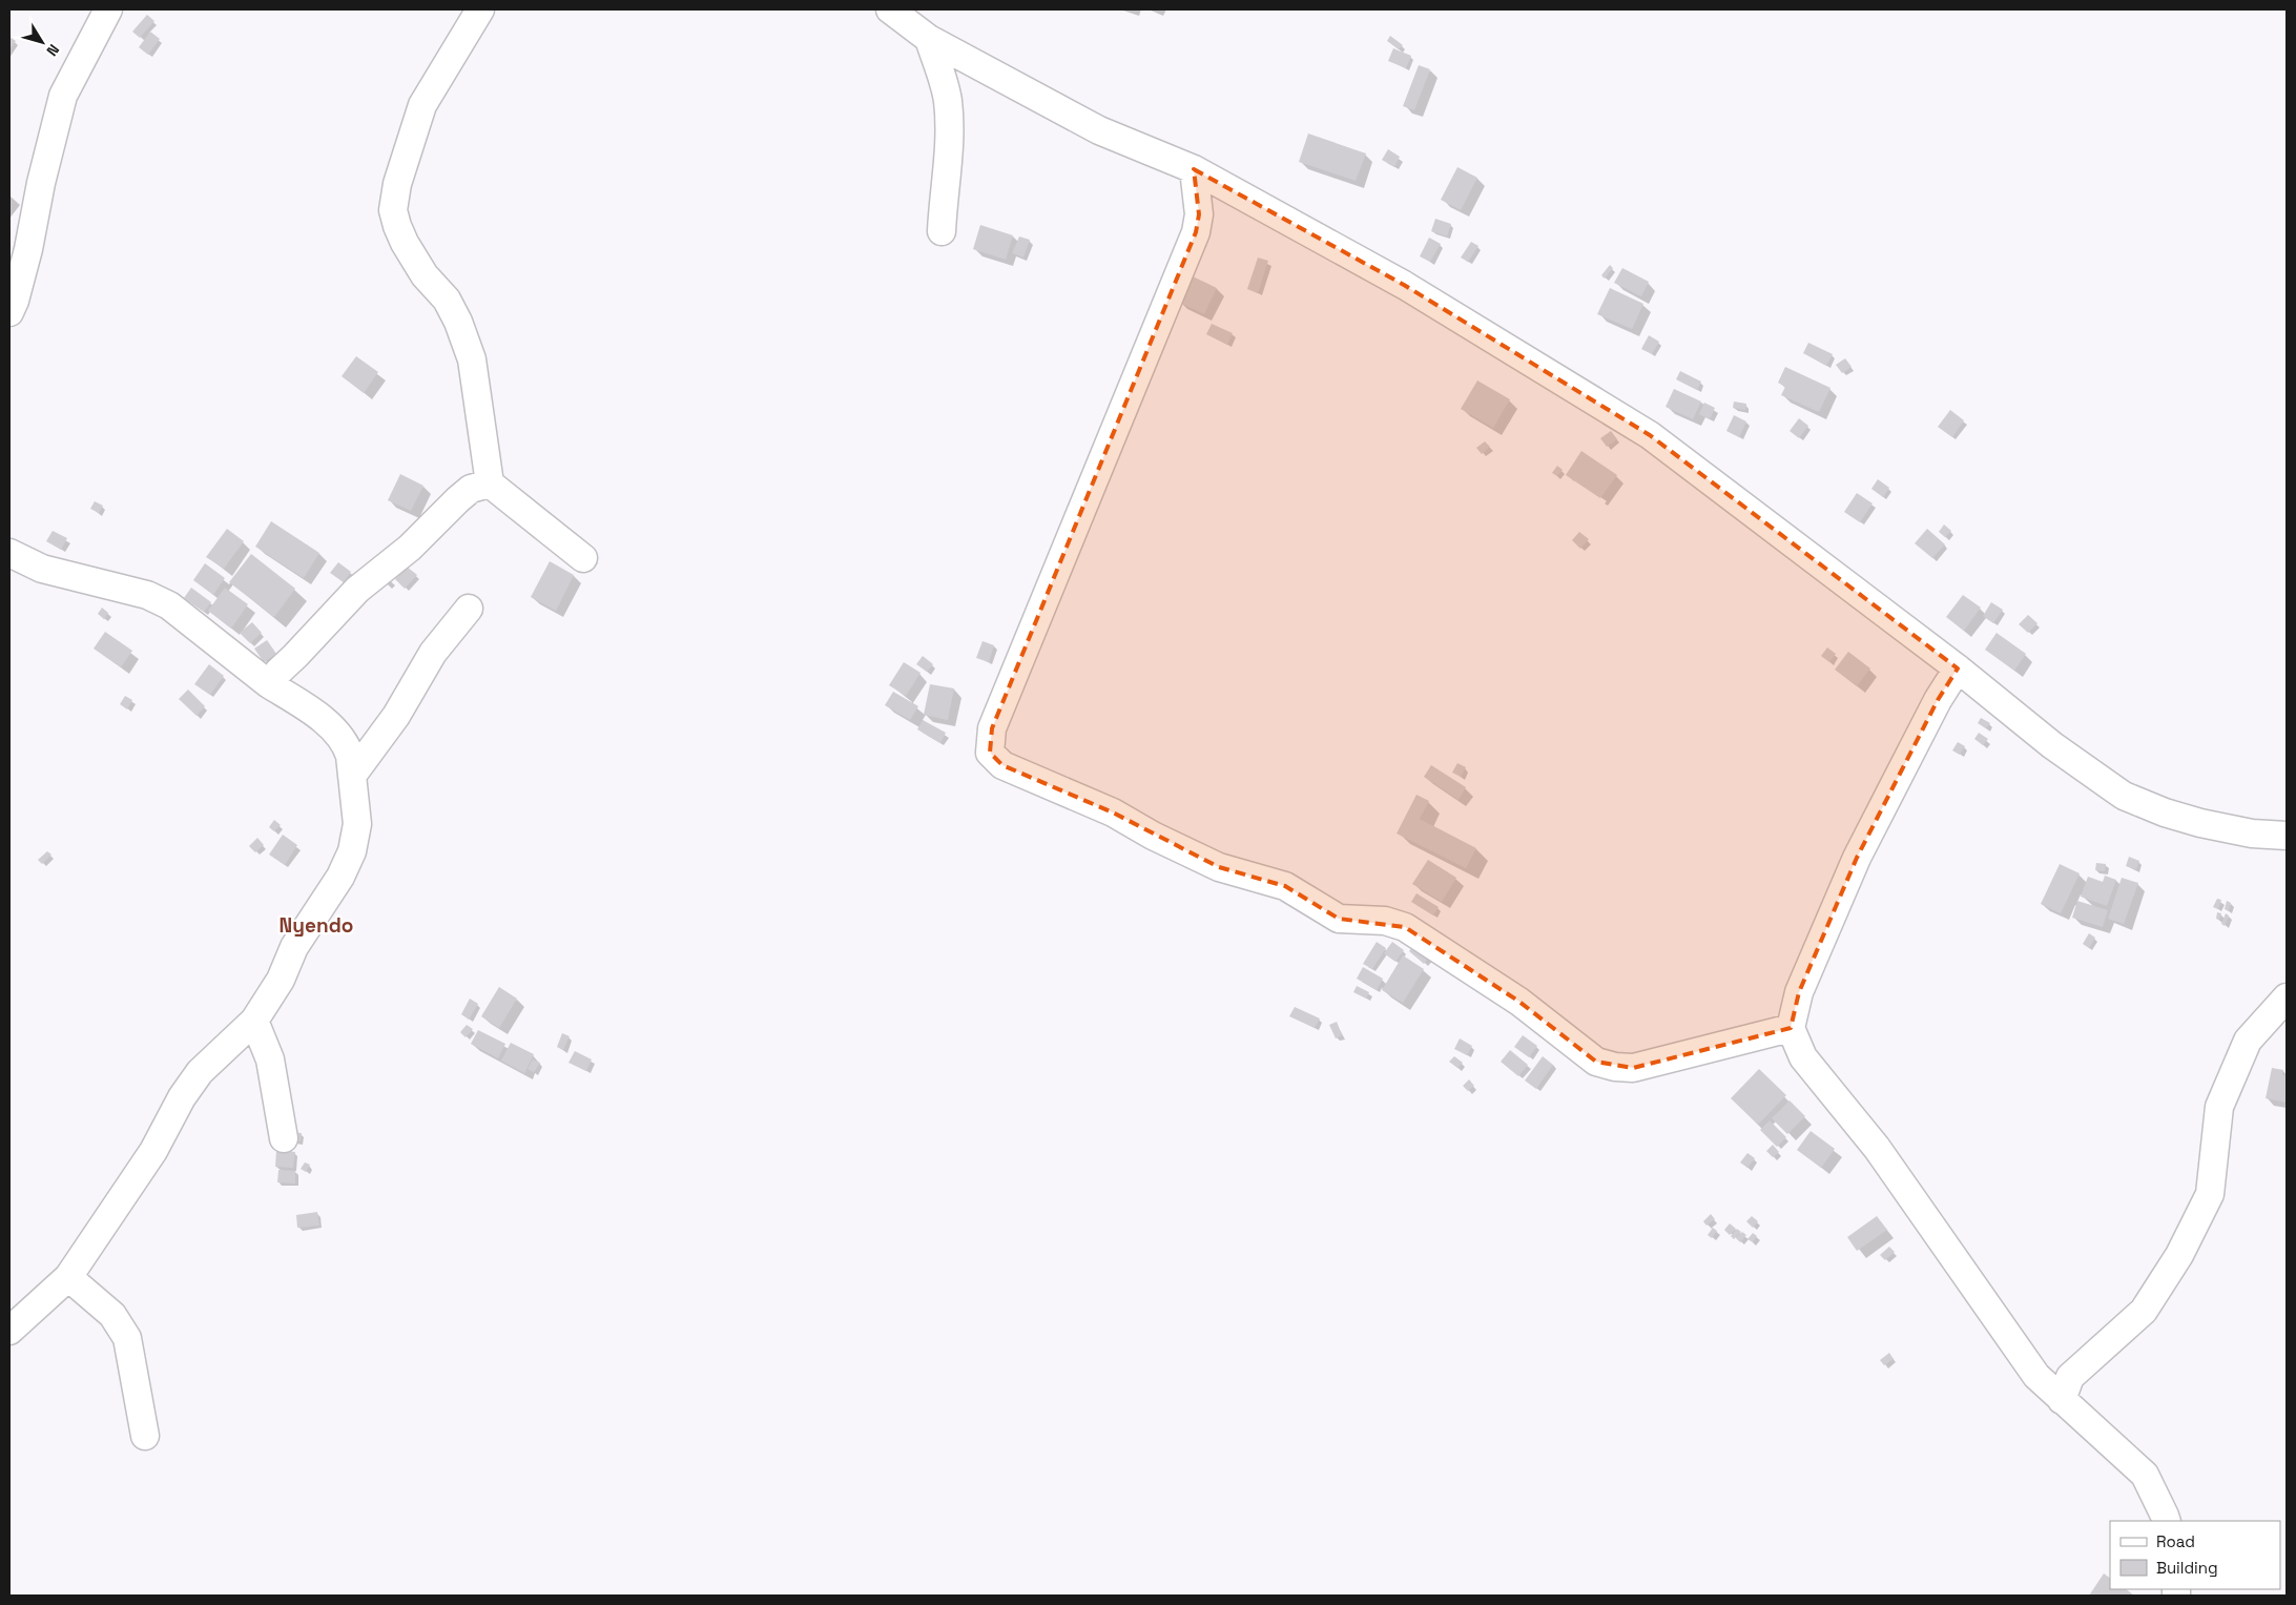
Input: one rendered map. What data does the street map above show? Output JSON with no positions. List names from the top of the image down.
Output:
{
  "districts": ["Nyendo"],
  "legend": ["Road", "Building"],
  "north": "bottom right"
}
